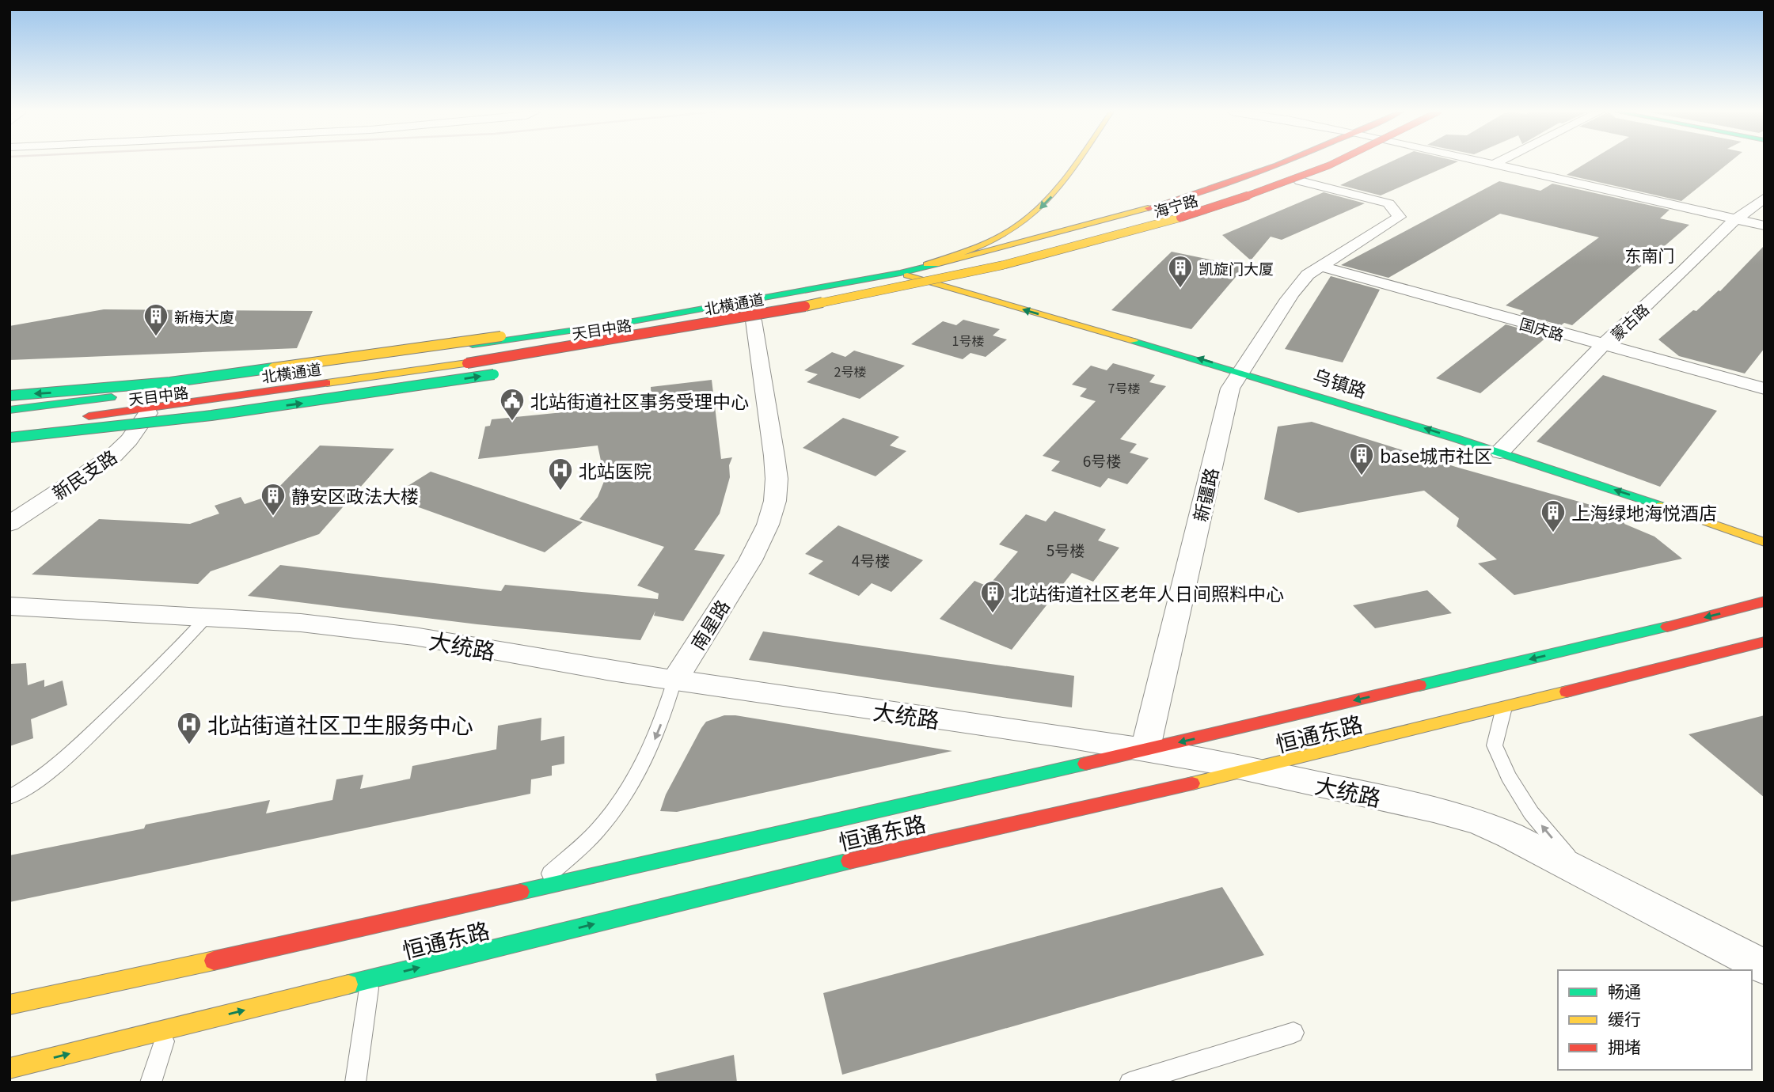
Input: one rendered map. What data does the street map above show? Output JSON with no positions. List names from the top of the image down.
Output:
{
  "streets": {
    "main road": [
      "海宁路",
      "北横通道",
      "天目中路",
      "乌镇路",
      "恒通东路"
    ],
    "street": [
      "蒙古路",
      "国庆路",
      "新民支路",
      "新疆路",
      "南星路",
      "大统路"
    ]
  },
  "crossings": [
    ["海宁路", "天目中路"],
    ["海宁路", "乌镇路"],
    ["海宁路", "新疆路"],
    ["北横通道", "天目中路"],
    ["蒙古路", "国庆路"],
    ["蒙古路", "乌镇路"],
    ["天目中路", "乌镇路"],
    ["天目中路", "新民支路"],
    ["天目中路", "南星路"],
    ["国庆路", "新疆路"],
    ["乌镇路", "新疆路"],
    ["新疆路", "大统路"],
    ["新疆路", "恒通东路"],
    ["南星路", "大统路"],
    ["南星路", "恒通东路"],
    ["大统路", "恒通东路"]
  ],
  "one_way": ["乌镇路", "南星路"],
  "districts": ["东南门"],
  "places": {
    "building": [
      "凯旋门大厦",
      "新梅大廈",
      "base城市社区",
      "静安区政法大楼",
      "上海绿地海悦酒店",
      "北站街道社区老年人日间照料中心"
    ],
    "public building": ["北站街道社区事务受理中心"],
    "hospital": ["北站医院", "北站街道社区卫生服务中心"]
  },
  "house_numbers": [
    "1号楼",
    "2号楼",
    "7号楼",
    "6号楼",
    "5号楼",
    "4号楼"
  ],
  "legend": ["畅通", "缓行", "拥堵"]
}
